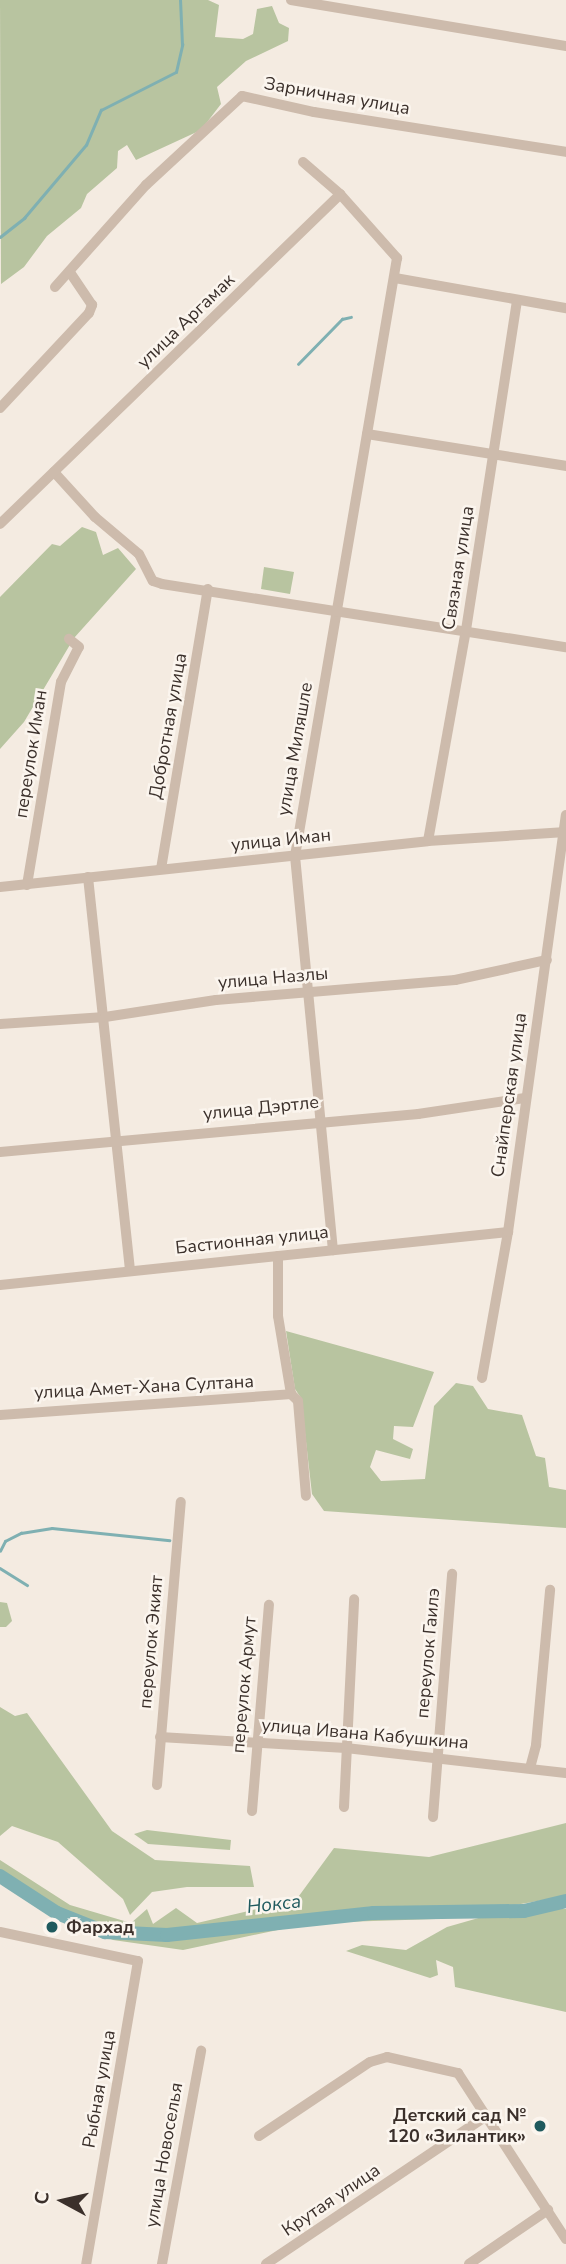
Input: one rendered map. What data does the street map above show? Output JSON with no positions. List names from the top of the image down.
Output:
{
  "streets": {
    "street": [
      "Зарничная улица",
      "улица Аргамак",
      "Связная улица",
      "Добротная улица",
      "улица Миляшле",
      "переулок Иман",
      "улица Иман",
      "улица Назлы",
      "Снайперская улица",
      "улица Дэртле",
      "Бастионная улица",
      "улица Амет-Хана Султана",
      "переулок Экият",
      "переулок Гаилэ",
      "переулок Армут",
      "улица Ивана Кабушкина",
      "Рыбная улица",
      "улица Новоселья",
      "Крутая улица"
    ]
  },
  "crossings": [
    ["улица Аргамак", "улица Миляшле"],
    ["Связная улица", "улица Иман"],
    ["Добротная улица", "улица Иман"],
    ["улица Миляшле", "улица Иман"],
    ["улица Миляшле", "улица Назлы"],
    ["улица Миляшле", "улица Дэртле"],
    ["улица Миляшле", "Бастионная улица"],
    ["переулок Иман", "улица Иман"],
    ["улица Иман", "Снайперская улица"],
    ["улица Назлы", "Снайперская улица"],
    ["Снайперская улица", "улица Дэртле"],
    ["Снайперская улица", "Бастионная улица"],
    ["переулок Экият", "улица Ивана Кабушкина"],
    ["переулок Гаилэ", "улица Ивана Кабушкина"],
    ["переулок Армут", "улица Ивана Кабушкина"]
  ],
  "water": ["Нокса"],
  "places": ["Фархад", "Детский сад № 120 «Зилантик»"],
  "north": "left"
}
